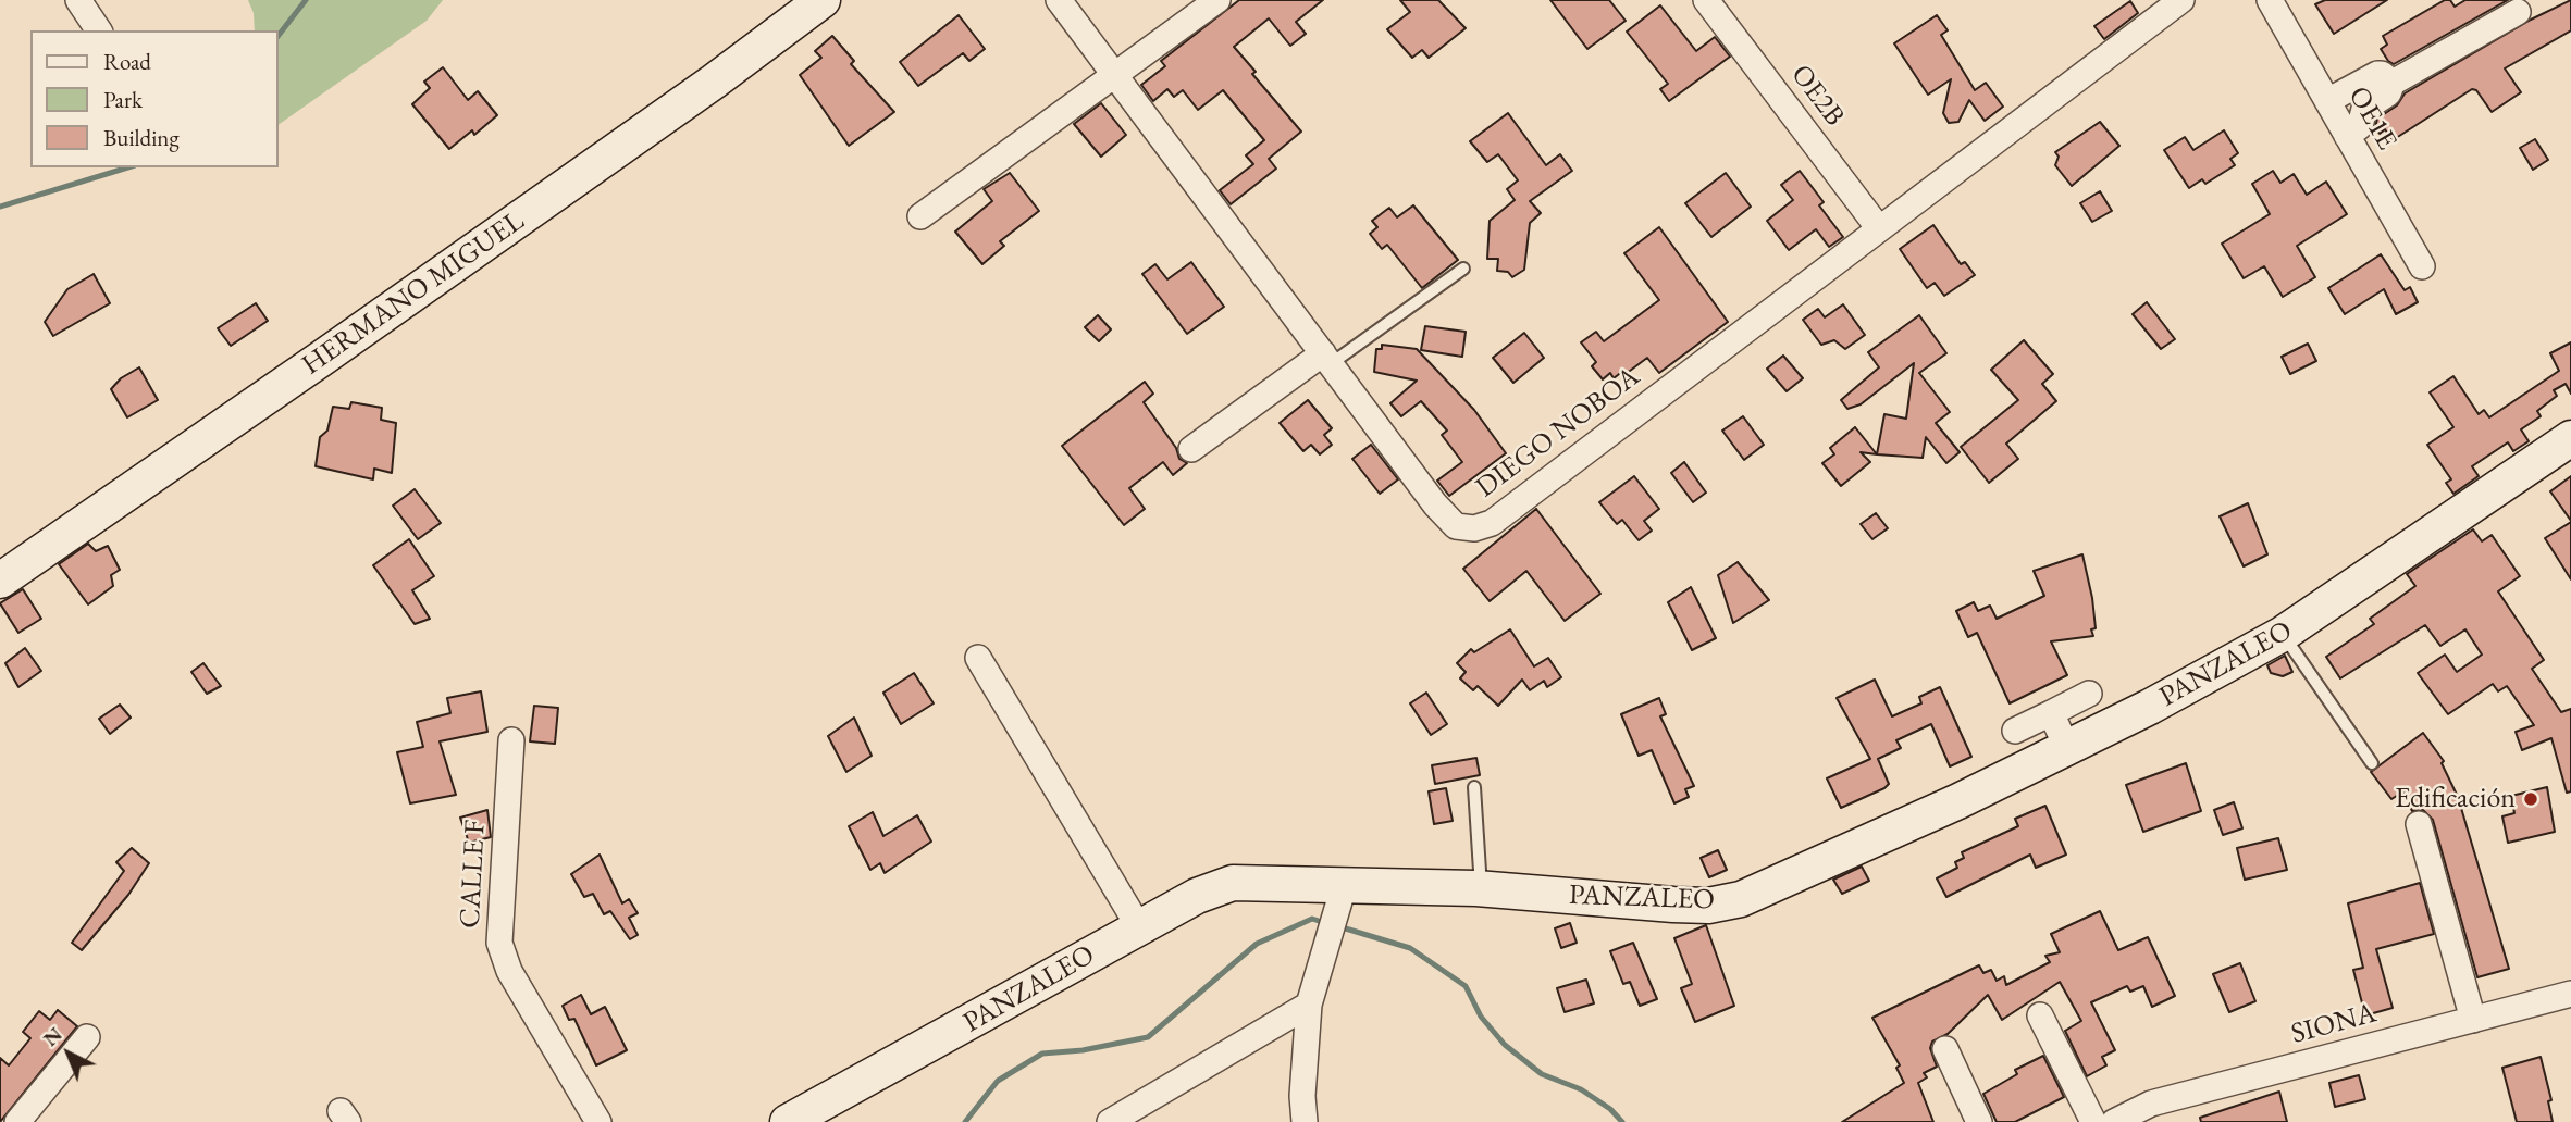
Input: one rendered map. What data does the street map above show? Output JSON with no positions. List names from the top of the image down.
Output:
{
  "streets": {
    "street": [
      "OE2B",
      "OE1E",
      "HERMANO MIGUEL",
      "DIEGO NOBOA",
      "PANZALEO",
      "CALLE F",
      "SIONA"
    ]
  },
  "crossings": [
    ["OE2B", "DIEGO NOBOA"]
  ],
  "places": ["Edificación"],
  "legend": ["Road", "Park", "Building"],
  "north": "top left"
}
